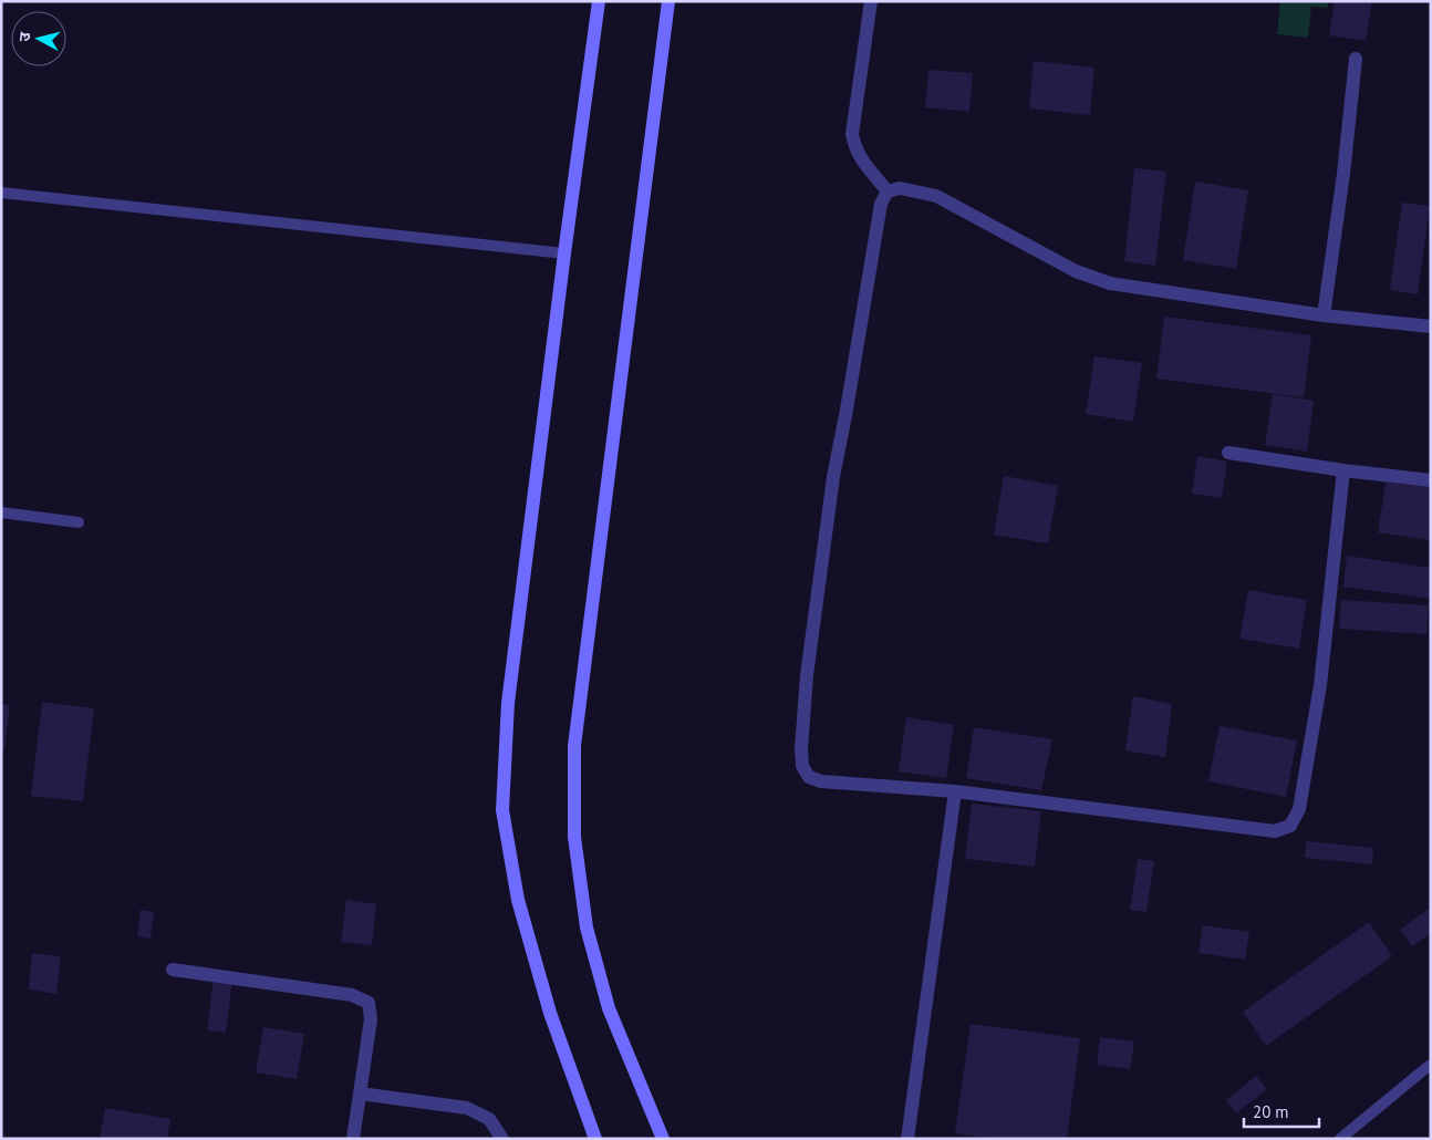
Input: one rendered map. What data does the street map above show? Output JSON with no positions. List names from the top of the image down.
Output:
{
  "scale_bar": "20 m",
  "north": "left"
}
